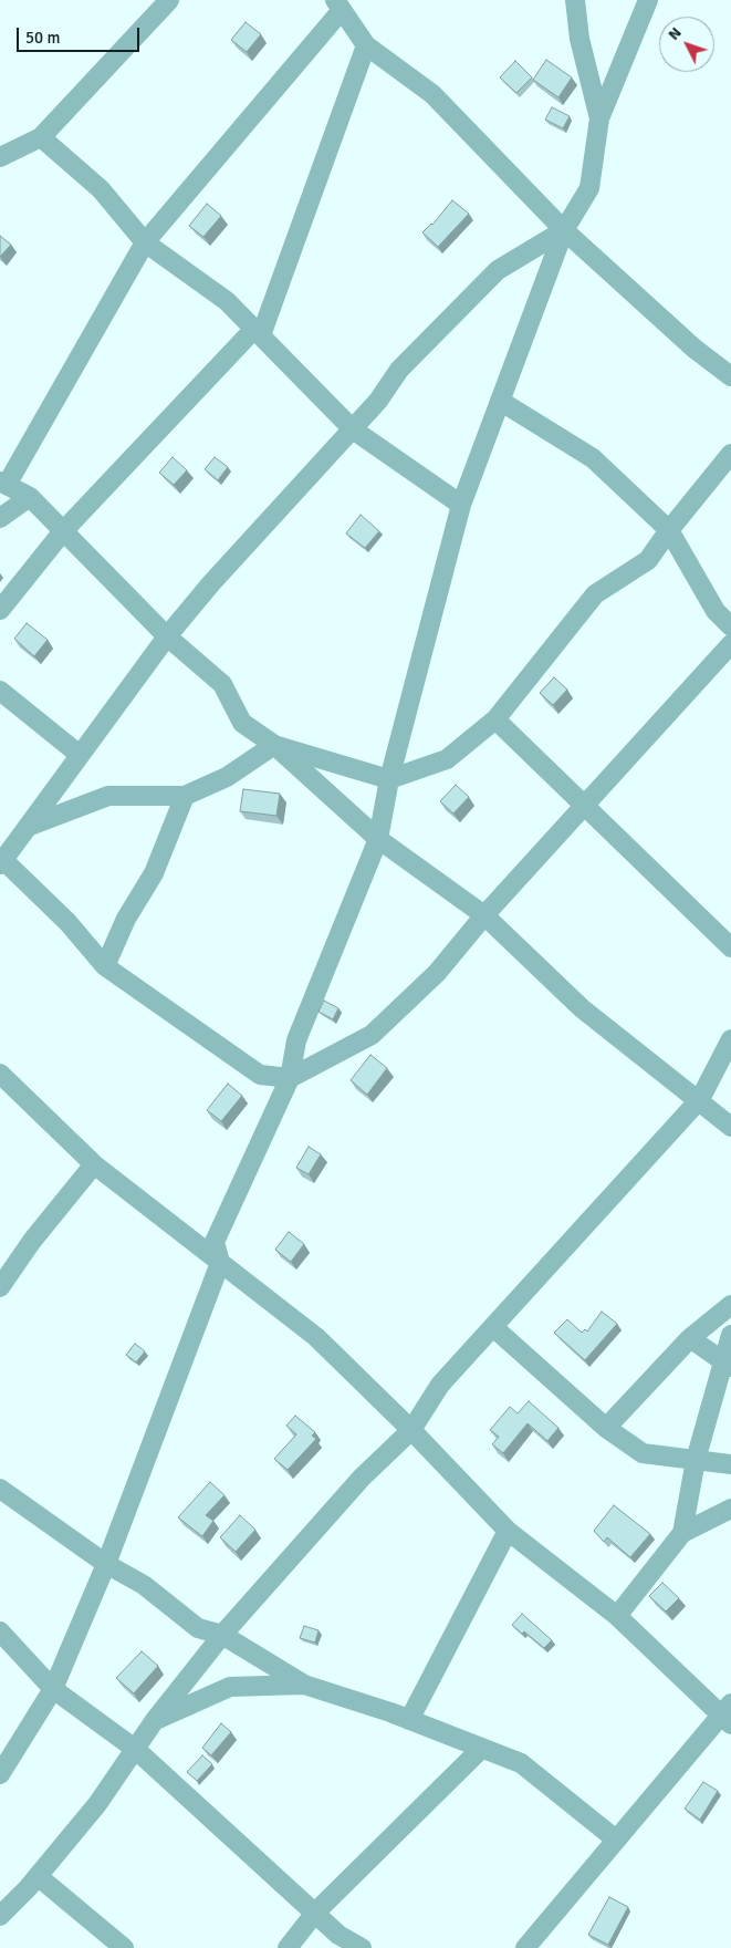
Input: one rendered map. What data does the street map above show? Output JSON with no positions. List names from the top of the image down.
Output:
{
  "scale_bar": "50 m",
  "north": "top left"
}
